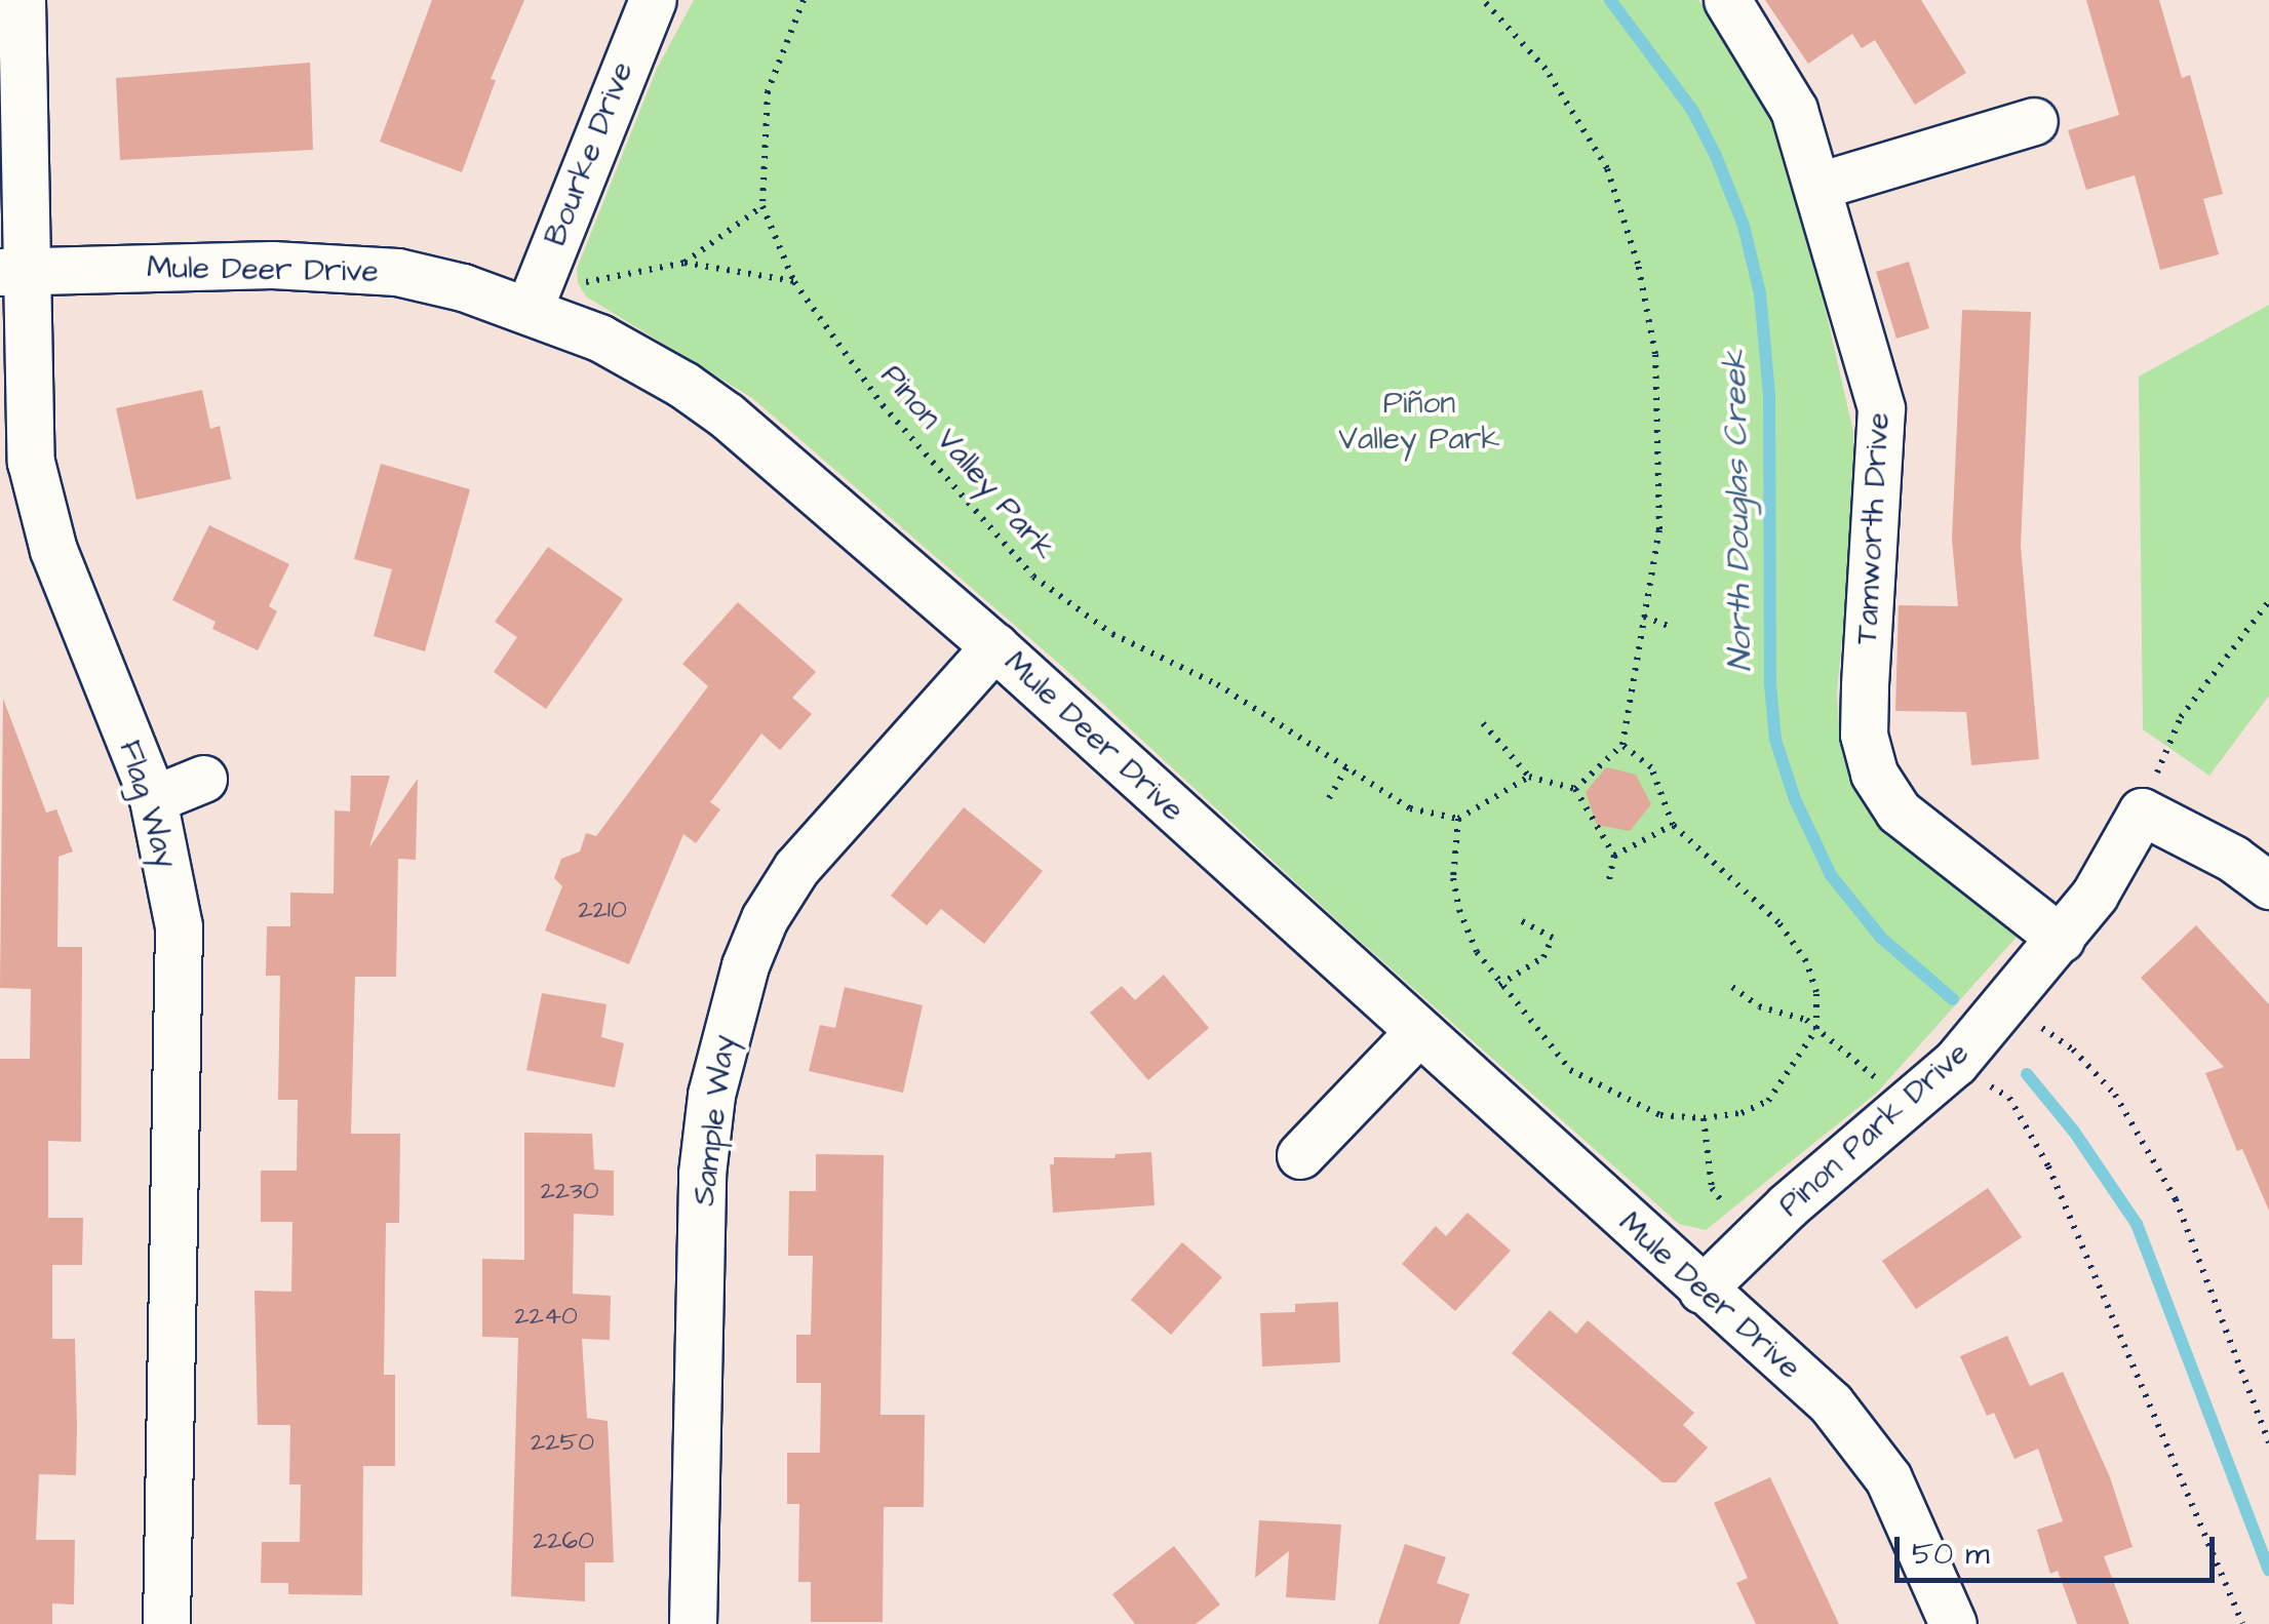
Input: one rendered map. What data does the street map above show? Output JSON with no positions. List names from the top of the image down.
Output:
{
  "streets": {
    "street": [
      "Bourke Drive",
      "Mule Deer Drive",
      "Tamworth Drive",
      "Flag Way",
      "Sample Way",
      "Pinon Park Drive"
    ],
    "path": ["Pinon Valley Park"]
  },
  "crossings": [
    ["Bourke Drive", "Mule Deer Drive"],
    ["Mule Deer Drive", "Flag Way"],
    ["Mule Deer Drive", "Sample Way"],
    ["Mule Deer Drive", "Pinon Park Drive"],
    ["Tamworth Drive", "Pinon Park Drive"]
  ],
  "water": ["North Douglas Creek"],
  "parks": ["Piñon Valley Park"],
  "house_numbers": [
    "2210",
    "2230",
    "2240",
    "2250",
    "2260"
  ],
  "scale_bar": "50 m"
}
